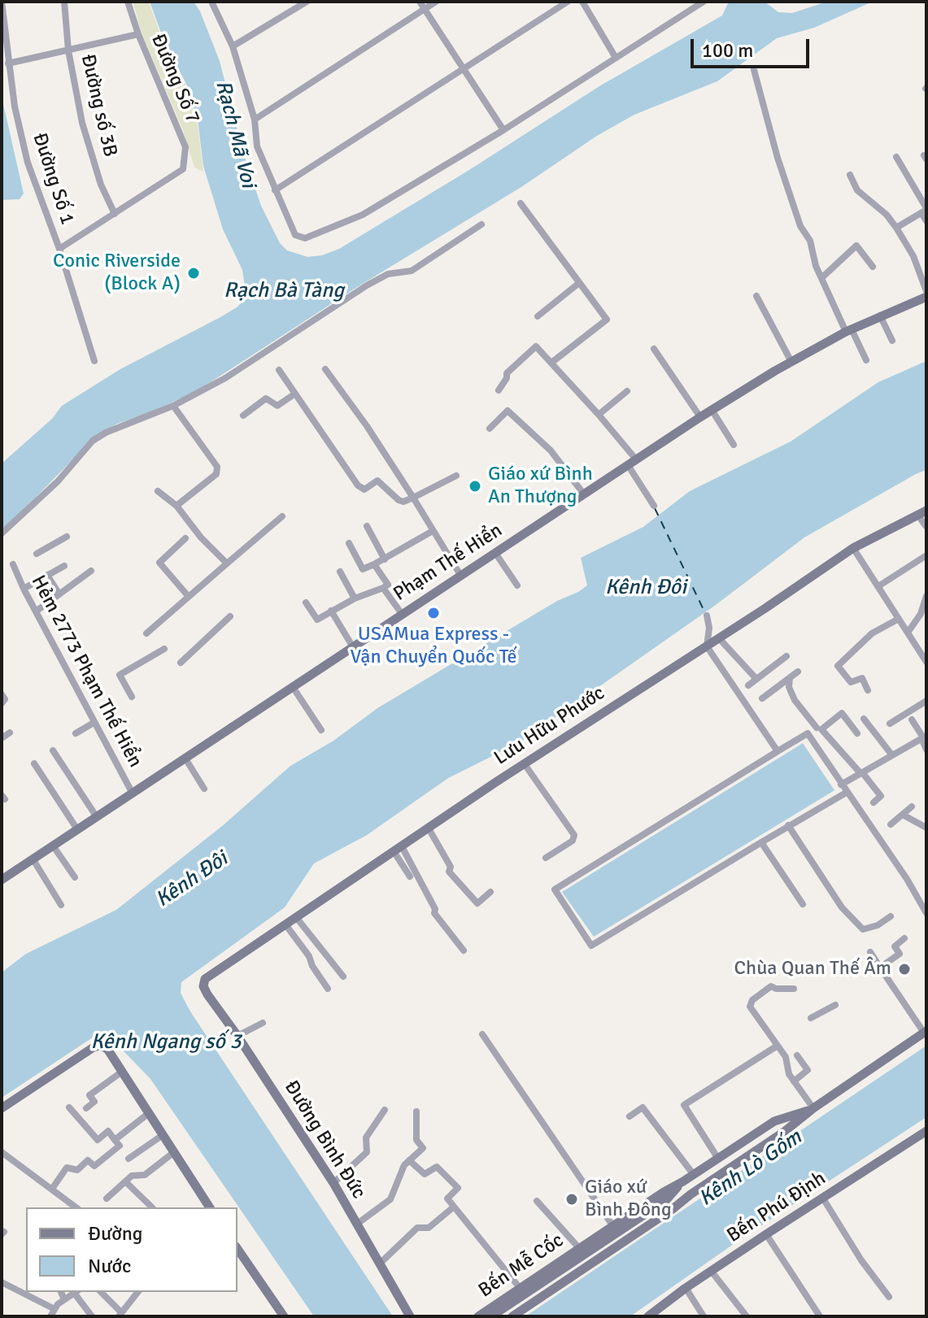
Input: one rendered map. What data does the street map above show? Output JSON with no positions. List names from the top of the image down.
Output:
{
  "streets": {
    "street": [
      "Đường Số 7",
      "Đường số 3B",
      "Đường Số 1",
      "Phạm Thế Hiển",
      "Hẻm 2773 Phạm Thế Hiển",
      "Lưu Hữu Phước",
      "Đường Bình Đức",
      "Bến Phú Định",
      "Bến Mễ Cốc"
    ]
  },
  "crossings": [
    ["Đường Số 7", "Đường số 3B"],
    ["Phạm Thế Hiển", "Hẻm 2773 Phạm Thế Hiển"],
    ["Lưu Hữu Phước", "Đường Bình Đức"]
  ],
  "water": [
    "Rạch Mã Voi",
    "Rạch Bà Tàng",
    "Kênh Đôi",
    "Kênh Ngang số 3",
    "Kênh Lò Gốm"
  ],
  "places": [
    "Conic Riverside (Block A)",
    "Giáo xứ Bình An Thượng",
    "USAMua Express - Vận Chuyển Quốc Tế",
    "Chùa Quan Thế Âm",
    "Giáo xứ Bình Đông"
  ],
  "legend": ["Đường", "Nước"],
  "scale_bar": "100 m"
}
